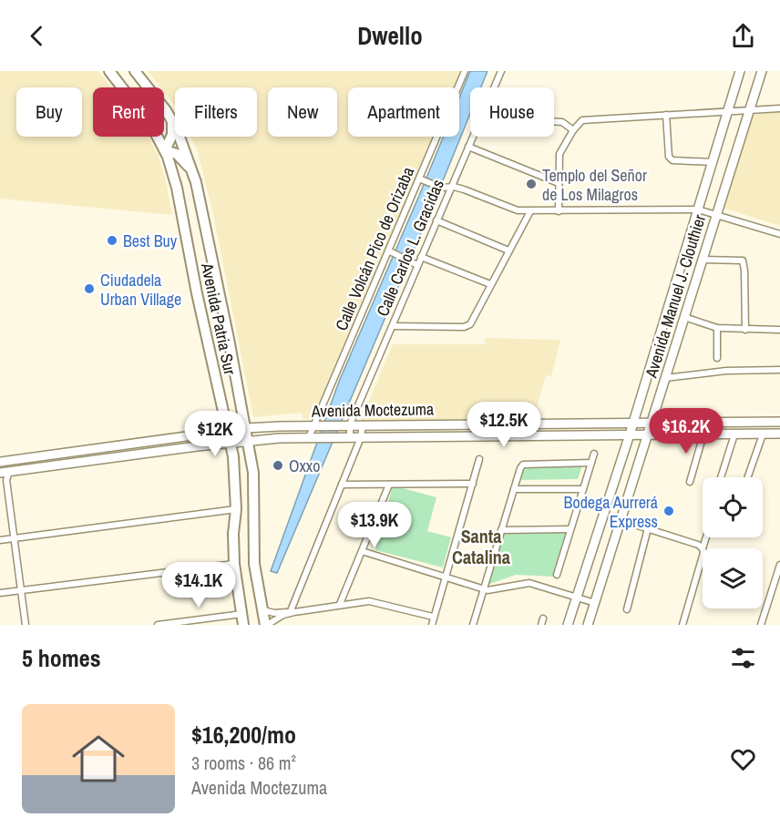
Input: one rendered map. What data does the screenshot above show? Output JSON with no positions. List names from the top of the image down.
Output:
{
  "streets": {
    "main road": ["Avenida Patria Sur"],
    "street": [
      "Calle Carlos L. Gracidas",
      "Calle Volcán Pico de Orizaba",
      "Avenida Manuel J. Clouthier",
      "Avenida Moctezuma"
    ]
  },
  "crossings": [
    ["Calle Carlos L. Gracidas", "Avenida Moctezuma"],
    ["Calle Volcán Pico de Orizaba", "Avenida Moctezuma"],
    ["Avenida Manuel J. Clouthier", "Avenida Moctezuma"],
    ["Avenida Patria Sur", "Avenida Moctezuma"]
  ],
  "districts": ["Santa Catalina"],
  "places": [
    "Templo del Señor de Los Milagros",
    "Best Buy",
    "Ciudadela Urban Village",
    "Oxxo",
    "Bodega Aurrerá Express"
  ],
  "page": {
    "header": "Dwello",
    "chip": [
      "Buy",
      "Rent",
      "Filters",
      "New",
      "Apartment",
      "House"
    ],
    "price": [
      "$12.5K",
      "$16.2K",
      "$12K",
      "$13.9K",
      "$14.1K"
    ],
    "heading": "5 homes",
    "list": [
      {
        "name": "$16,200/mo",
        "note": "3 rooms · 86 m² · Avenida Moctezuma"
      }
    ]
  }
}
